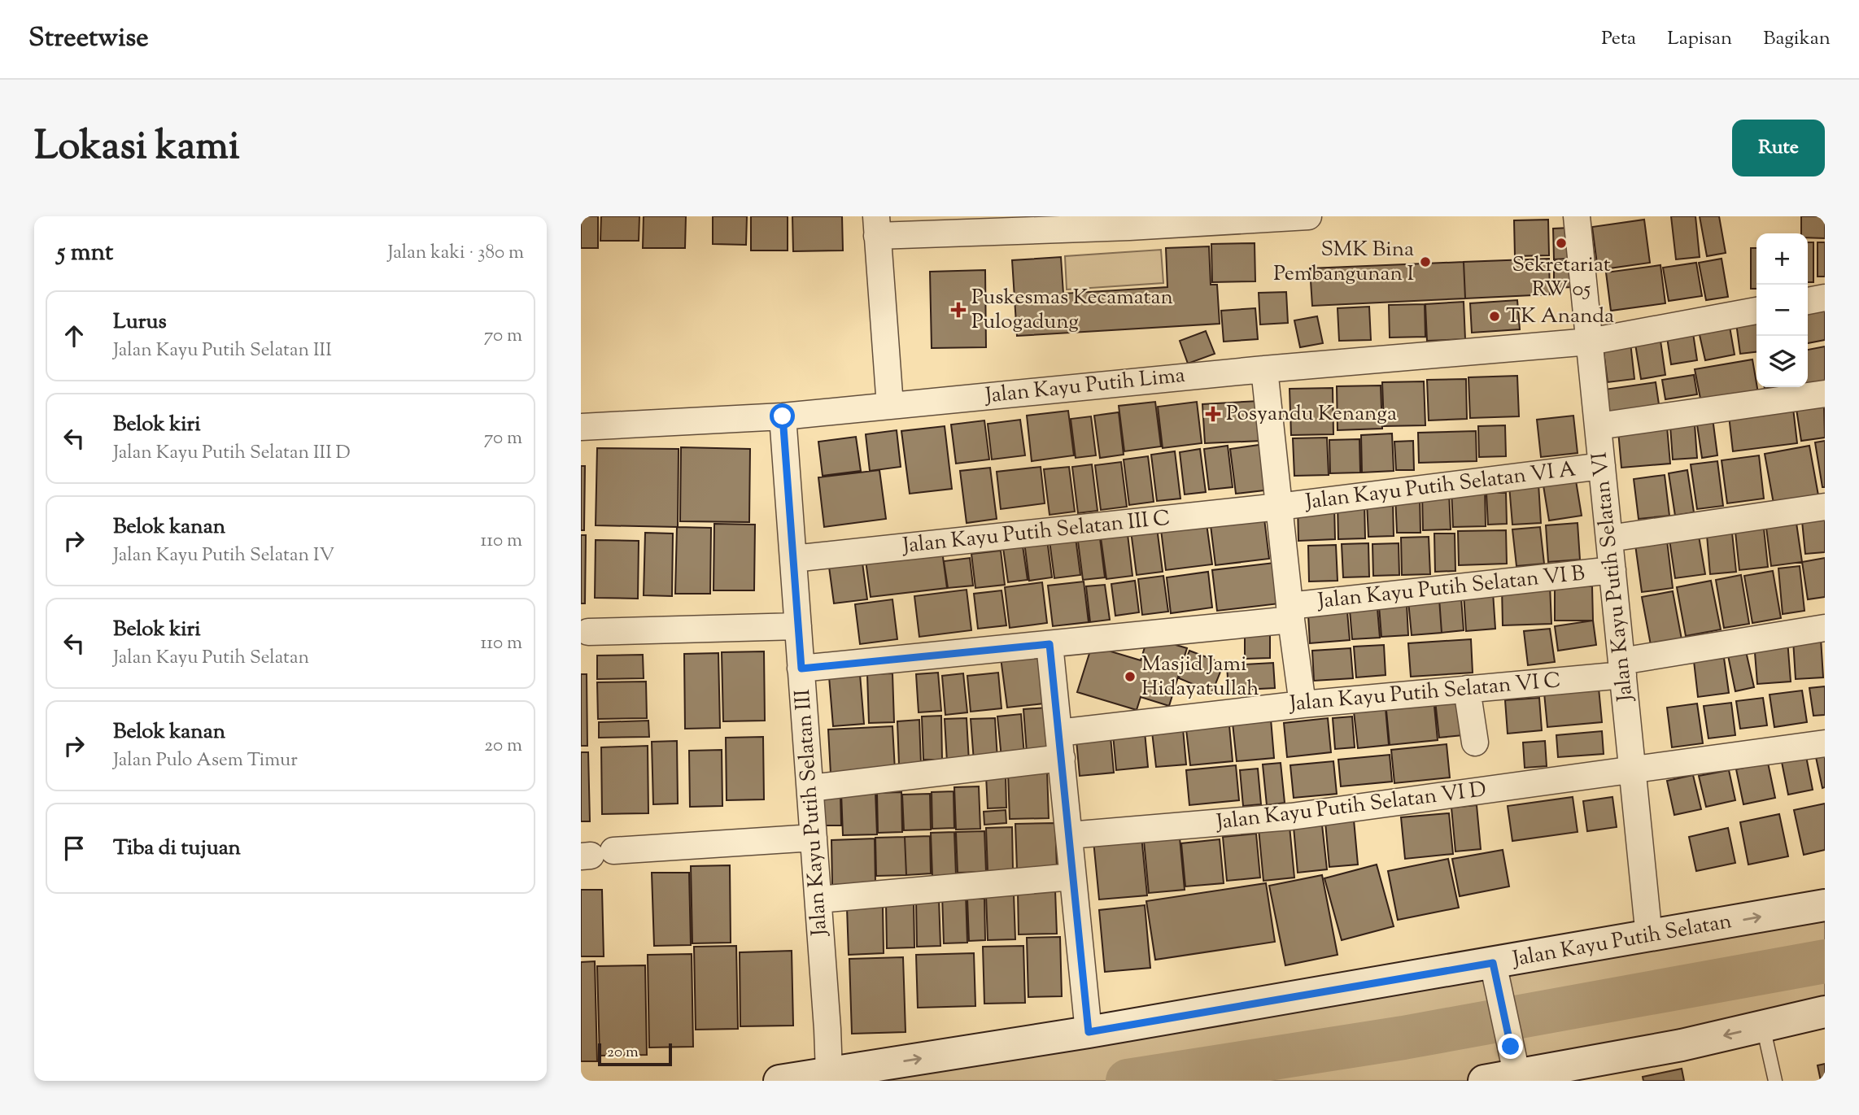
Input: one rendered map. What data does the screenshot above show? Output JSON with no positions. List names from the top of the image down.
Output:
{
  "streets": {
    "street": [
      "Jalan Kayu Putih Lima",
      "Jalan Kayu Putih Selatan VI A",
      "Jalan Kayu Putih Selatan III C",
      "Jalan Kayu Putih Selatan VI",
      "Jalan Kayu Putih Selatan VI B",
      "Jalan Kayu Putih Selatan VI C",
      "Jalan Kayu Putih Selatan VI D",
      "Jalan Kayu Putih Selatan III",
      "Jalan Kayu Putih Selatan"
    ]
  },
  "crossings": [
    ["Jalan Kayu Putih Lima", "Jalan Kayu Putih Selatan VI"],
    ["Jalan Kayu Putih Lima", "Jalan Kayu Putih Selatan III"],
    ["Jalan Kayu Putih Selatan VI A", "Jalan Kayu Putih Selatan III C"],
    ["Jalan Kayu Putih Selatan VI A", "Jalan Kayu Putih Selatan VI"],
    ["Jalan Kayu Putih Selatan III C", "Jalan Kayu Putih Selatan III"],
    ["Jalan Kayu Putih Selatan VI", "Jalan Kayu Putih Selatan VI B"],
    ["Jalan Kayu Putih Selatan VI", "Jalan Kayu Putih Selatan VI C"],
    ["Jalan Kayu Putih Selatan VI", "Jalan Kayu Putih Selatan VI D"],
    ["Jalan Kayu Putih Selatan VI", "Jalan Kayu Putih Selatan"],
    ["Jalan Kayu Putih Selatan VI B", "Jalan Kayu Putih Selatan III"],
    ["Jalan Kayu Putih Selatan III", "Jalan Kayu Putih Selatan"]
  ],
  "places": {
    "other": [
      "Sekretariat RW 05",
      "SMK Bina Pembangunan I",
      "TK Ananda",
      "Masjid Jami Hidayatullah"
    ],
    "health": ["Puskesmas Kecamatan Pulogadung", "Posyandu Kenanga"]
  },
  "scale_bar": "20 m",
  "page": {
    "header": "Streetwise",
    "nav": ["Peta", "Lapisan", "Bagikan"],
    "title": "Lokasi kami",
    "buttons": "Rute",
    "heading": ["5 mnt", "Jalan kaki · 380 m"],
    "map_buttons": ["+", "−"],
    "list": [
      ["Lurus", "Jalan Kayu Putih Selatan III", "70 m"],
      ["Belok kiri", "Jalan Kayu Putih Selatan III D", "70 m"],
      ["Belok kanan", "Jalan Kayu Putih Selatan IV", "110 m"],
      ["Belok kiri", "Jalan Kayu Putih Selatan", "110 m"],
      ["Belok kanan", "Jalan Pulo Asem Timur", "20 m"],
      "Tiba di tujuan"
    ],
    "scale": "20 m"
  }
}
